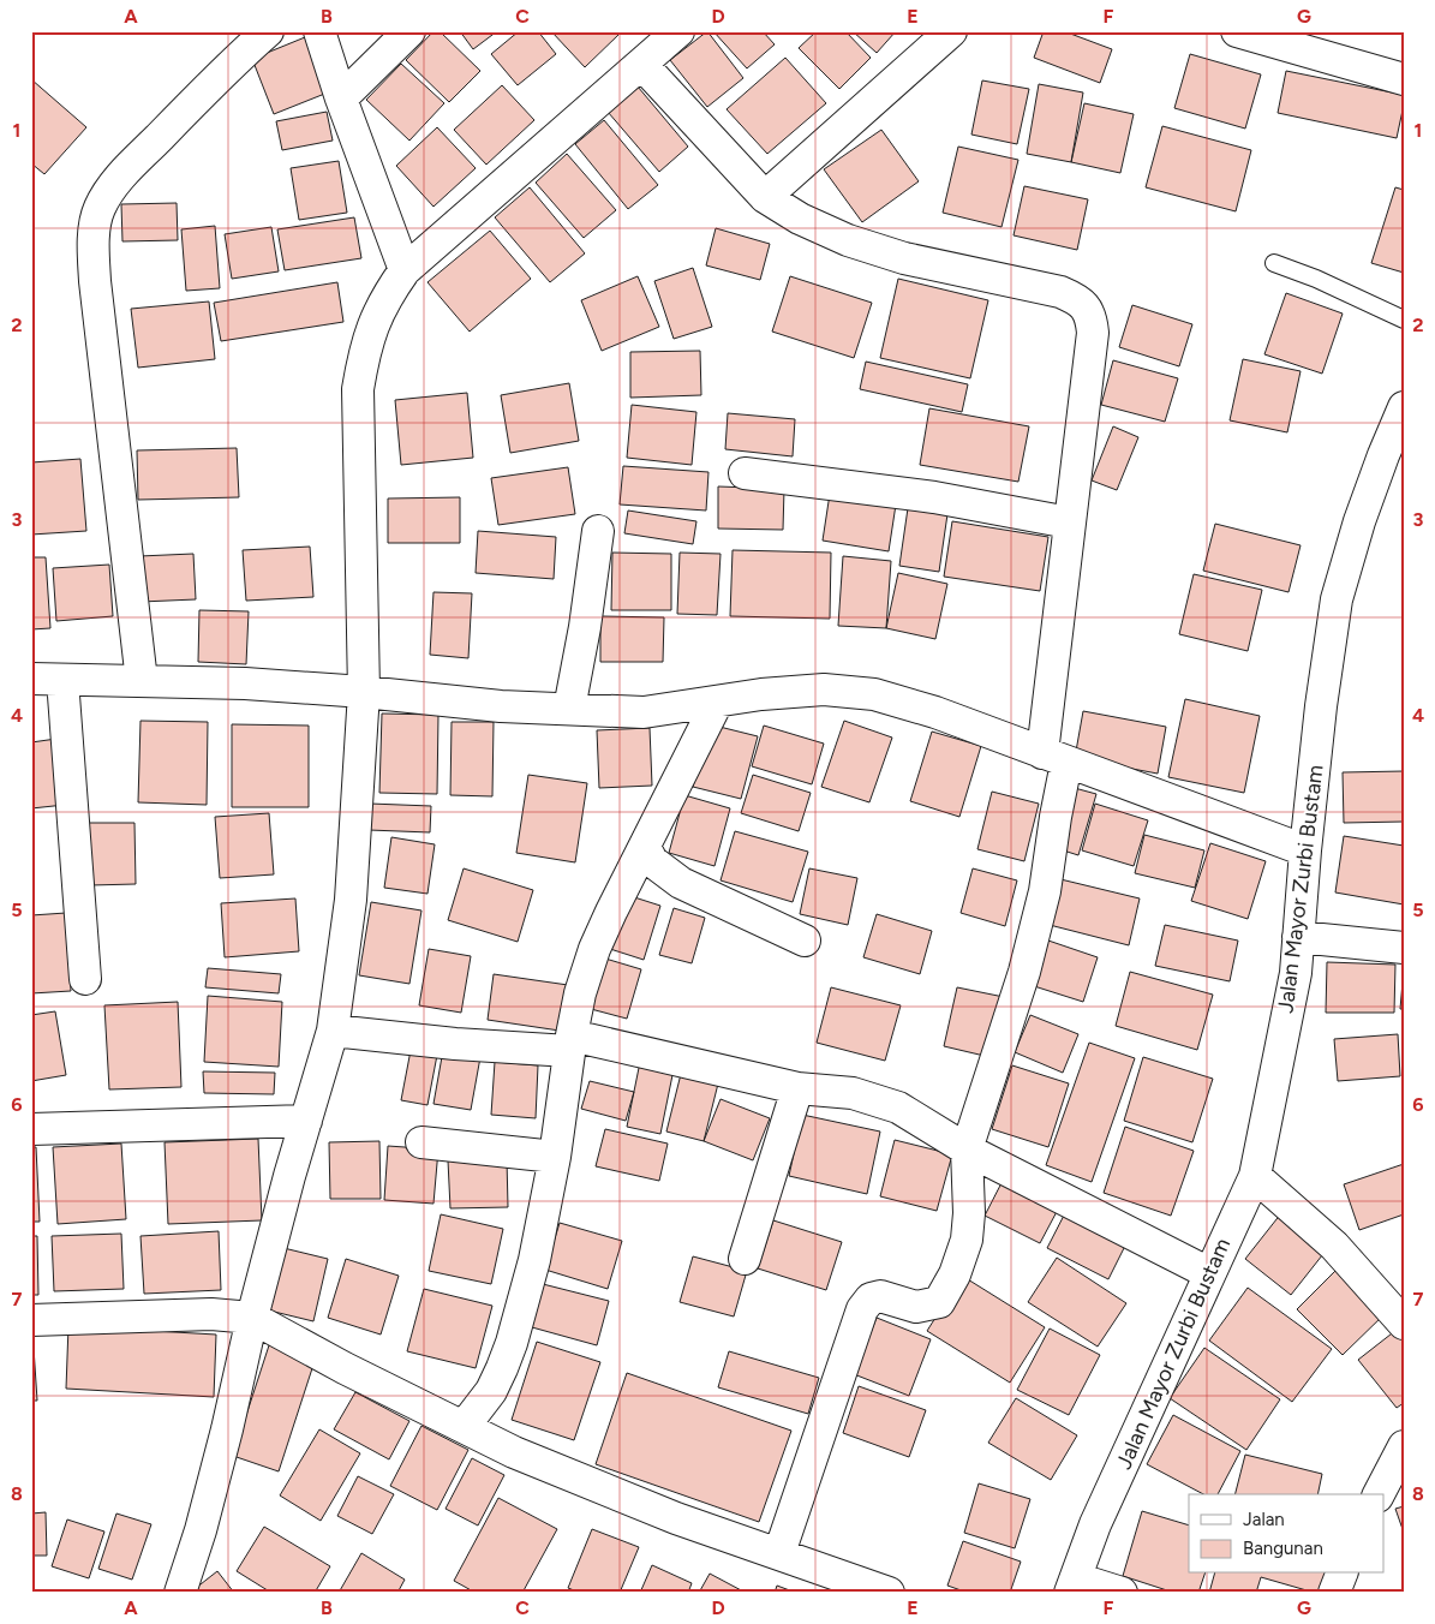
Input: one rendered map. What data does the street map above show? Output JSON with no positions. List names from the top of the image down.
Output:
{
  "streets": {
    "street": ["Jalan Mayor Zurbi Bustam"]
  },
  "legend": ["Jalan", "Bangunan"],
  "grid": {
    "columns": [
      "A",
      "B",
      "C",
      "D",
      "E",
      "F",
      "G"
    ],
    "rows": [
      "1",
      "2",
      "3",
      "4",
      "5",
      "6",
      "7",
      "8"
    ]
  }
}
